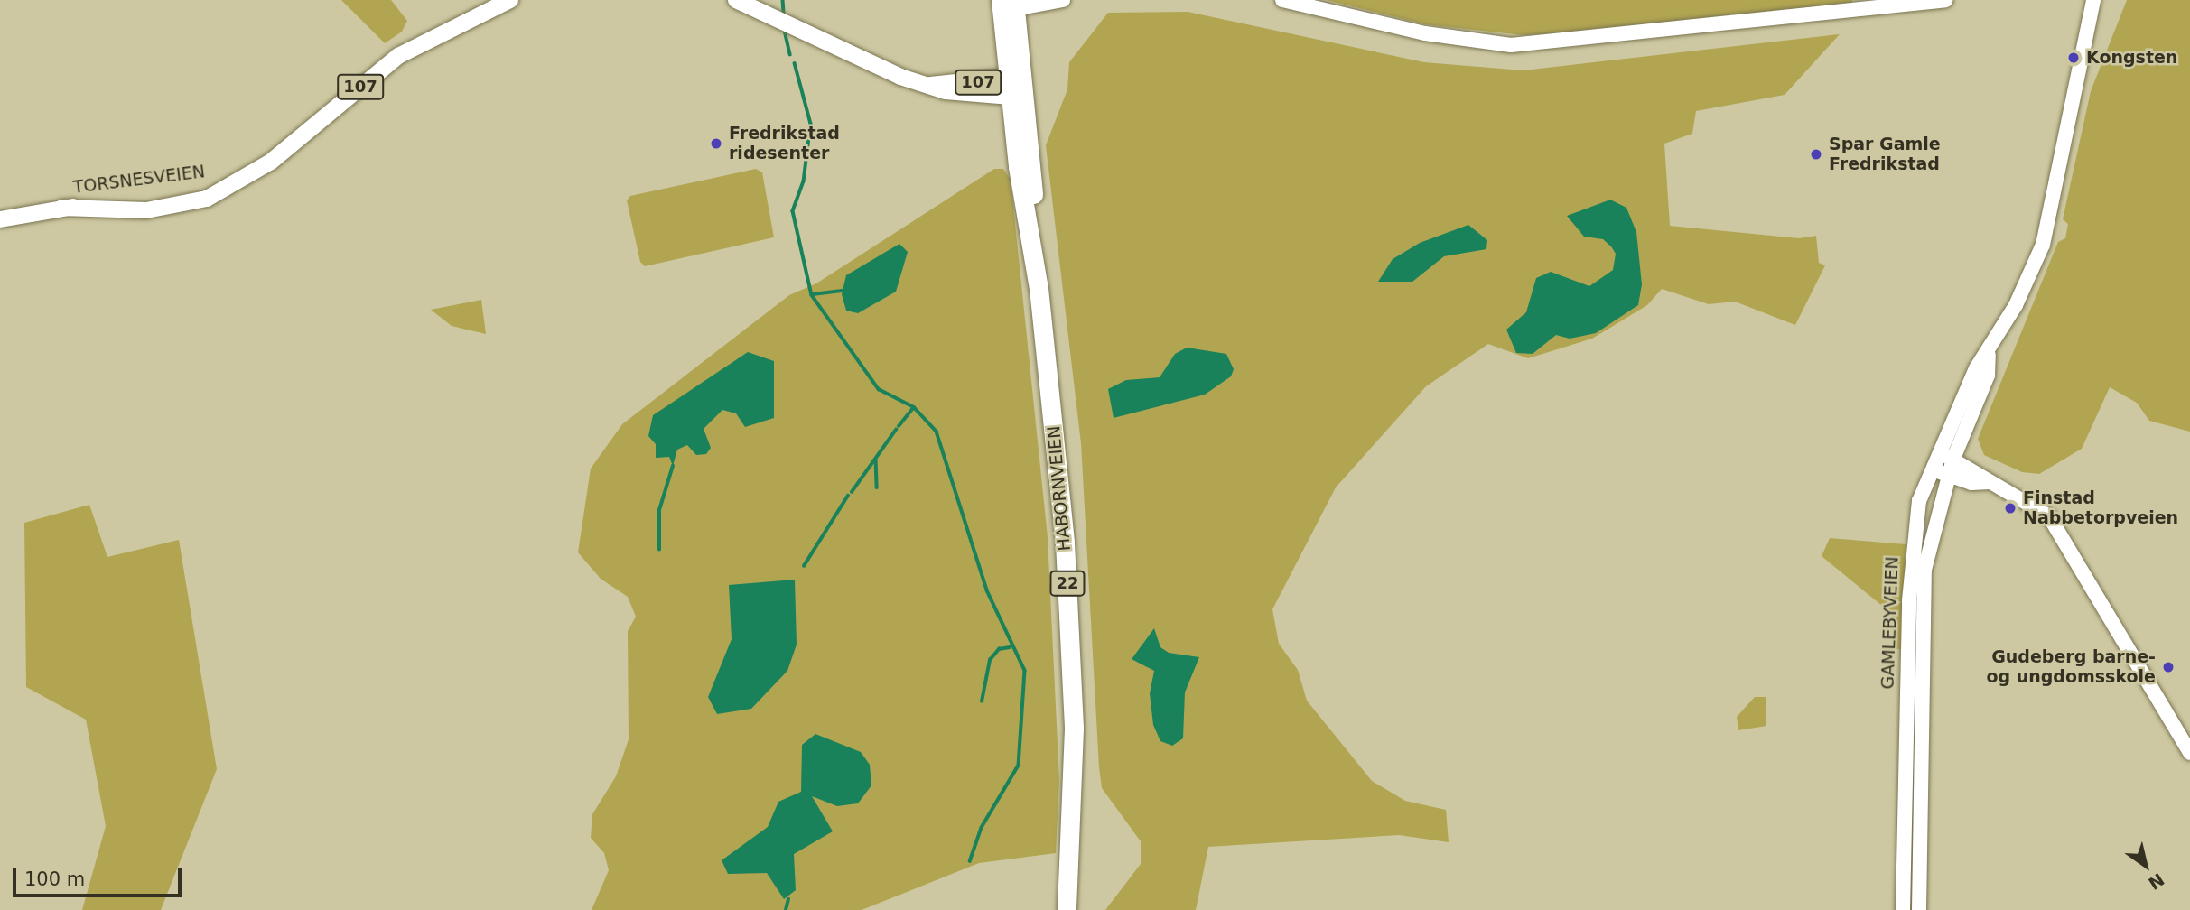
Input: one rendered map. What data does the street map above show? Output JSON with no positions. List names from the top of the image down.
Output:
{
  "streets": {
    "highway": ["HABORNVEIEN", "22"],
    "main road": ["107", "TORSNESVEIEN"],
    "street": ["GAMLEBYVEIEN"]
  },
  "crossings": [
    ["107", "HABORNVEIEN"]
  ],
  "places": [
    "Kongsten",
    "Fredrikstad ridesenter",
    "Spar Gamle Fredrikstad",
    "Finstad Nabbetorpveien",
    "Gudeberg barne- og ungdomsskole"
  ],
  "scale_bar": "100 m",
  "north": "bottom right"
}
